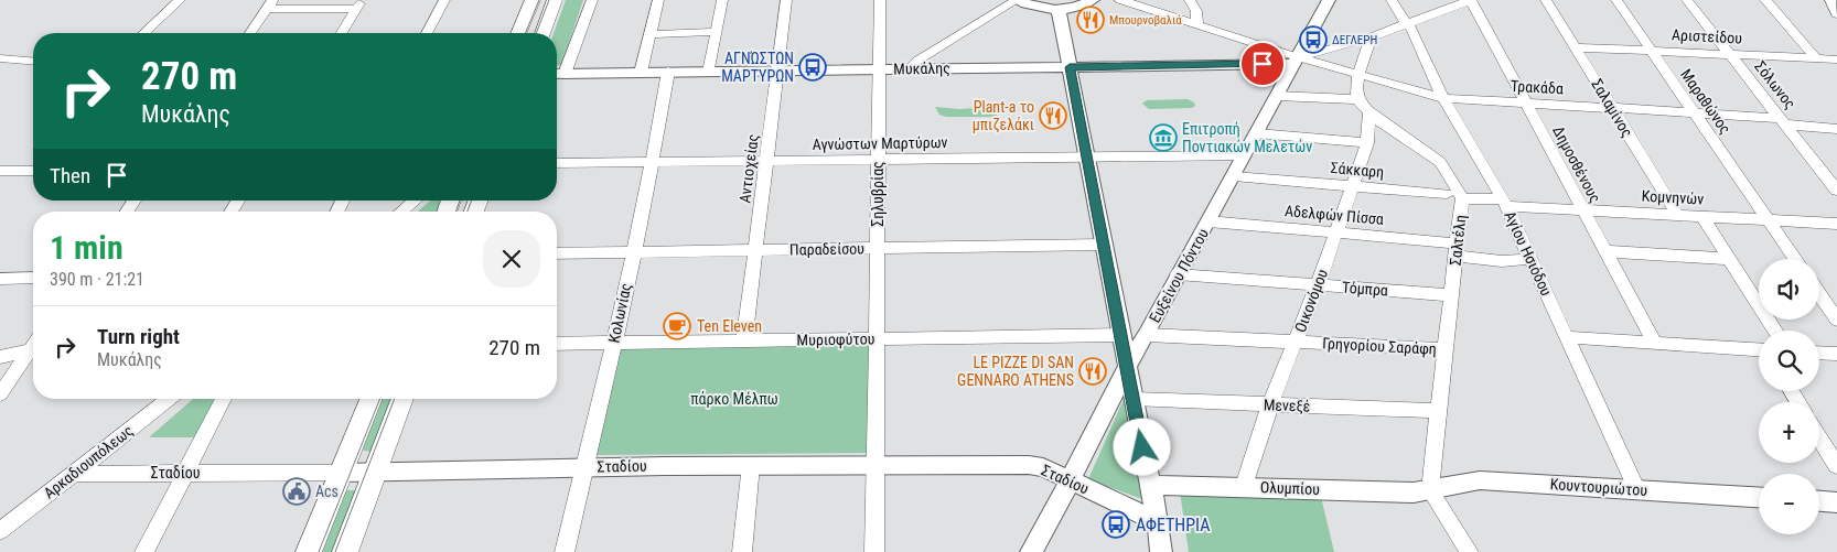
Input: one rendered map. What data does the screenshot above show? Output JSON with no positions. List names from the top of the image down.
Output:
{
  "streets": {
    "street": [
      "Αριστείδου",
      "Μυκάλης",
      "Σόλωνος",
      "Τρακάδα",
      "Μαραθώνος",
      "Σαλαμίνος",
      "Αγνώστων Μαρτύρων",
      "Δημοσθένους",
      "Αντιοχείας",
      "Σάκκαρη",
      "Σηλυβρίας",
      "Κομνηνών",
      "Αδελφών Πίσσα",
      "Σαλτέλη",
      "Παραδείσου",
      "Αγίου Ησιόδου",
      "Ευξείνου Πόντου",
      "Τόμπρα",
      "Οικονόμου",
      "Κολωνίας",
      "Μυριοφύτου",
      "Γρηγορίου Σαράφη",
      "Μενεξέ",
      "Αρκαδιουπόλεως",
      "Σταδίου",
      "Κουντουριώτου",
      "Ολυμπίου"
    ]
  },
  "crossings": [
    ["Αριστείδου", "Σόλωνος"],
    ["Αριστείδου", "Μαραθώνος"],
    ["Αριστείδου", "Σαλαμίνος"],
    ["Μυκάλης", "Τρακάδα"],
    ["Μυκάλης", "Αντιοχείας"],
    ["Μυκάλης", "Σηλυβρίας"],
    ["Μυκάλης", "Ευξείνου Πόντου"],
    ["Μυκάλης", "Κολωνίας"],
    ["Σόλωνος", "Τρακάδα"],
    ["Τρακάδα", "Μαραθώνος"],
    ["Τρακάδα", "Σαλαμίνος"],
    ["Τρακάδα", "Δημοσθένους"],
    ["Τρακάδα", "Αγίου Ησιόδου"],
    ["Τρακάδα", "Ευξείνου Πόντου"],
    ["Μαραθώνος", "Κομνηνών"],
    ["Σαλαμίνος", "Κομνηνών"],
    ["Αγνώστων Μαρτύρων", "Αντιοχείας"],
    ["Αγνώστων Μαρτύρων", "Σηλυβρίας"],
    ["Αγνώστων Μαρτύρων", "Ευξείνου Πόντου"],
    ["Αγνώστων Μαρτύρων", "Κολωνίας"],
    ["Δημοσθένους", "Κομνηνών"],
    ["Αντιοχείας", "Παραδείσου"],
    ["Αντιοχείας", "Μυριοφύτου"],
    ["Σάκκαρη", "Κομνηνών"],
    ["Σάκκαρη", "Σαλτέλη"],
    ["Σάκκαρη", "Αγίου Ησιόδου"],
    ["Σάκκαρη", "Ευξείνου Πόντου"],
    ["Σάκκαρη", "Οικονόμου"],
    ["Σηλυβρίας", "Παραδείσου"],
    ["Σηλυβρίας", "Μυριοφύτου"],
    ["Σηλυβρίας", "Σταδίου"],
    ["Κομνηνών", "Αγίου Ησιόδου"],
    ["Αδελφών Πίσσα", "Σαλτέλη"],
    ["Αδελφών Πίσσα", "Αγίου Ησιόδου"],
    ["Αδελφών Πίσσα", "Ευξείνου Πόντου"],
    ["Αδελφών Πίσσα", "Οικονόμου"],
    ["Σαλτέλη", "Τόμπρα"],
    ["Σαλτέλη", "Οικονόμου"],
    ["Σαλτέλη", "Γρηγορίου Σαράφη"],
    ["Σαλτέλη", "Μενεξέ"],
    ["Σαλτέλη", "Κουντουριώτου"],
    ["Σαλτέλη", "Ολυμπίου"],
    ["Παραδείσου", "Κολωνίας"],
    ["Αγίου Ησιόδου", "Κουντουριώτου"],
    ["Ευξείνου Πόντου", "Τόμπρα"],
    ["Ευξείνου Πόντου", "Γρηγορίου Σαράφη"],
    ["Ευξείνου Πόντου", "Σταδίου"],
    ["Τόμπρα", "Οικονόμου"],
    ["Οικονόμου", "Γρηγορίου Σαράφη"],
    ["Οικονόμου", "Μενεξέ"],
    ["Οικονόμου", "Ολυμπίου"],
    ["Κολωνίας", "Μυριοφύτου"],
    ["Κολωνίας", "Σταδίου"],
    ["Αρκαδιουπόλεως", "Σταδίου"],
    ["Κουντουριώτου", "Ολυμπίου"]
  ],
  "parks": ["πάρκο Μέλπω"],
  "places": {
    "restaurant": ["Μπουρνοβαλιά", "Plant-a το μπιζελάκι", "LE PIZZE DI SAN GENNARO ATHENS"],
    "bus stop": ["ΔΕΓΛΕΡΗ", "ΑΓΝΏΣΤΩΝ ΜΑΡΤΥΡΩΝ", "ΑΦΕΤΗΡΙΑ"],
    "museum": ["Επιτροπή Ποντιακών Μελετών"],
    "cafe": ["Ten Eleven"],
    "public building": ["Acs"]
  },
  "page": {
    "turn": ["270 m", "Μυκάλης"],
    "then": "Then",
    "heading": ["1 min", "390 m · 21:21"],
    "map_buttons": ["+", "−"],
    "list": [
      {
        "name": "Turn right",
        "note": "Μυκάλης",
        "value": "270 m"
      }
    ]
  }
}
